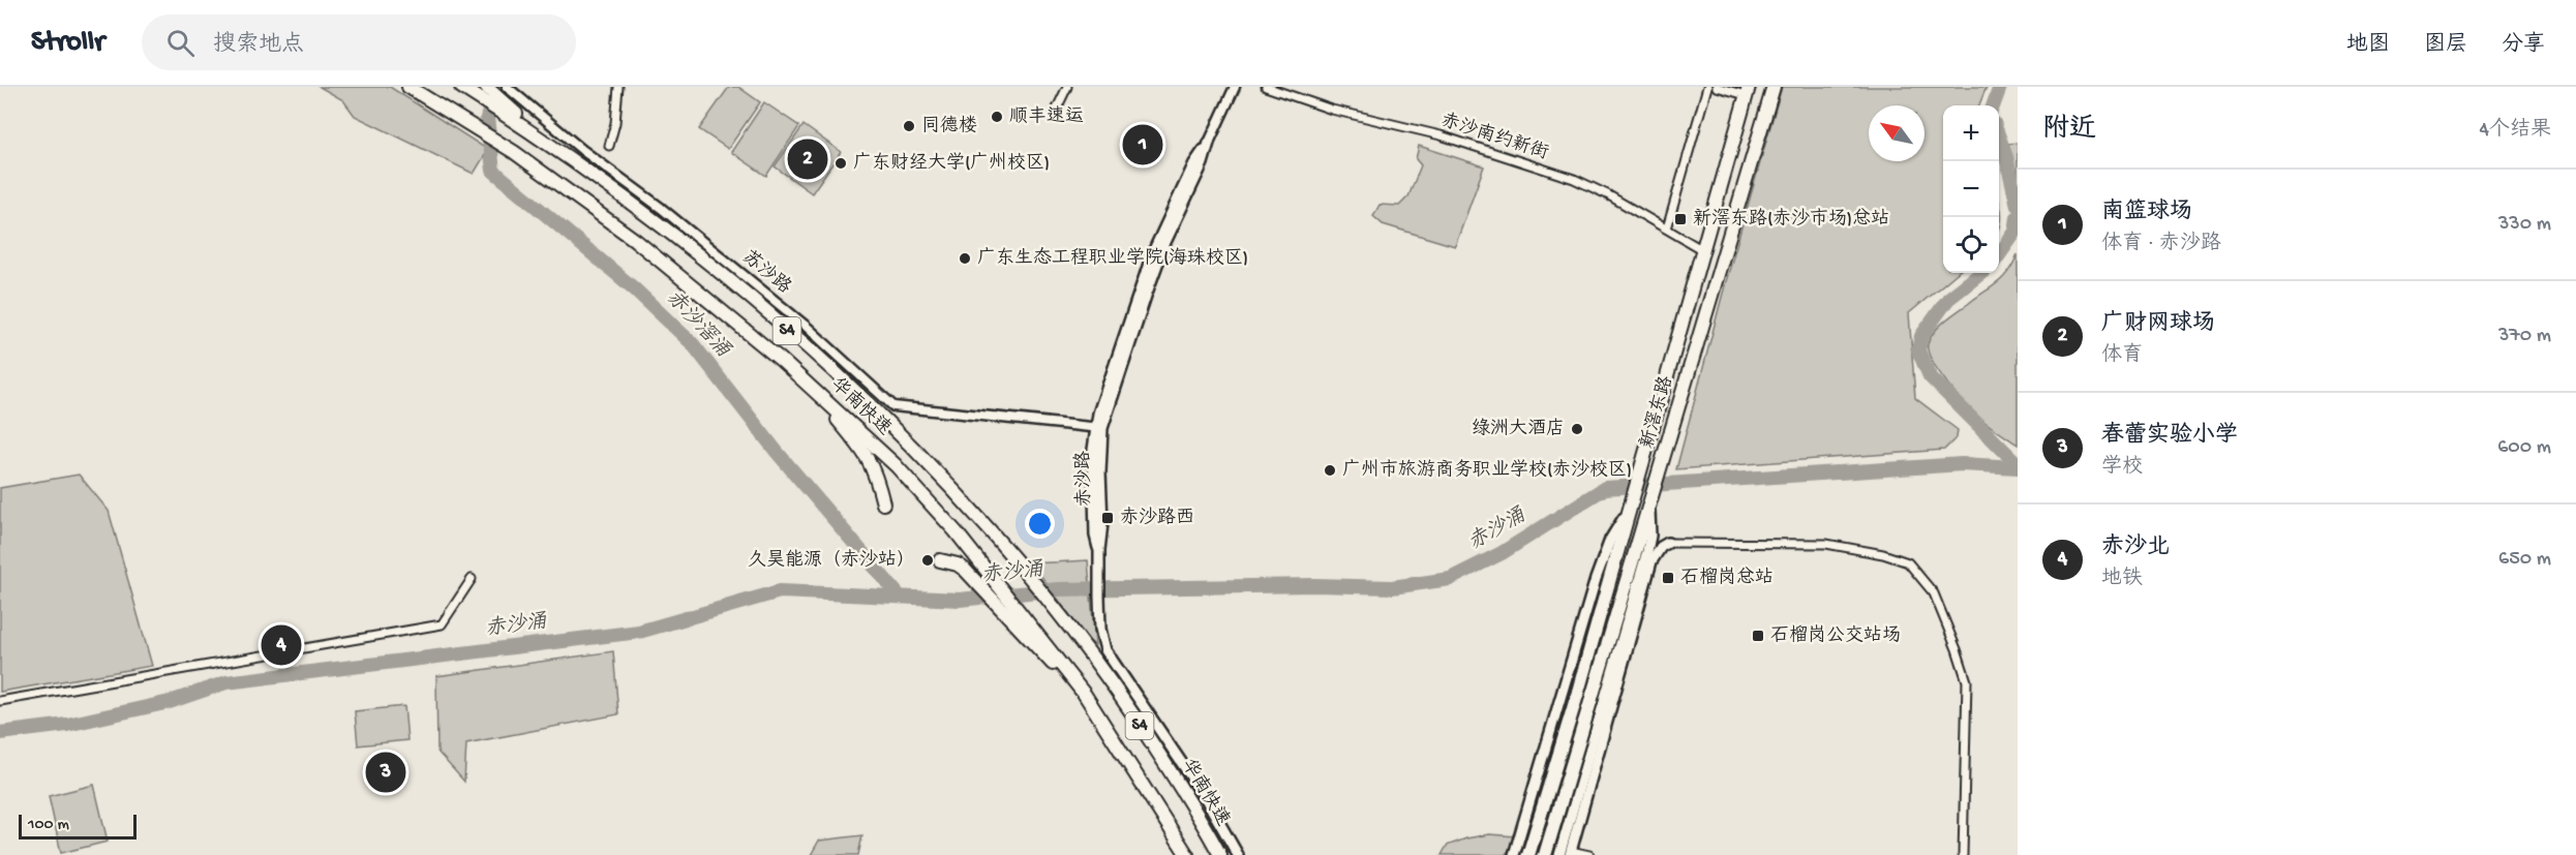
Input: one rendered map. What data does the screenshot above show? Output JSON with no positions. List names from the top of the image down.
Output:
{
  "streets": {
    "highway": ["S4", "华南快速", "新滘东路"],
    "main road": ["赤沙路"],
    "street": ["赤沙南约新街", "苏沙路"]
  },
  "crossings": [
    ["赤沙南约新街", "新滘东路"],
    ["苏沙路", "赤沙路"]
  ],
  "water": ["赤沙滘涌", "赤沙涌"],
  "places": {
    "other": [
      "顺丰速运",
      "同德楼",
      "广东财经大学(广州校区)",
      "广东生态工程职业学院(海珠校区)",
      "绿洲大酒店",
      "广州市旅游商务职业学校(赤沙校区)",
      "久昊能源（赤沙站）"
    ],
    "transit": [
      "新滘东路(赤沙市场)总站",
      "赤沙路西",
      "石榴岗总站",
      "石榴岗公交站场"
    ]
  },
  "scale_bar": "100 m",
  "north": "top left",
  "page": {
    "header": "Strollr",
    "search": "搜索地点",
    "nav": ["地图", "图层", "分享"],
    "heading": ["附近", "4个结果"],
    "map_buttons": ["+", "−"],
    "pins": [
      "1",
      "2",
      "4",
      "3"
    ],
    "list": [
      {
        "mark": "1",
        "name": "南篮球场",
        "note": "体育 · 赤沙路",
        "value": "330 m"
      },
      {
        "mark": "2",
        "name": "广财网球场",
        "note": "体育",
        "value": "370 m"
      },
      {
        "mark": "3",
        "name": "春蕾实验小学",
        "note": "学校",
        "value": "600 m"
      },
      {
        "mark": "4",
        "name": "赤沙北",
        "note": "地铁",
        "value": "650 m"
      }
    ],
    "scale": "100 m"
  }
}
